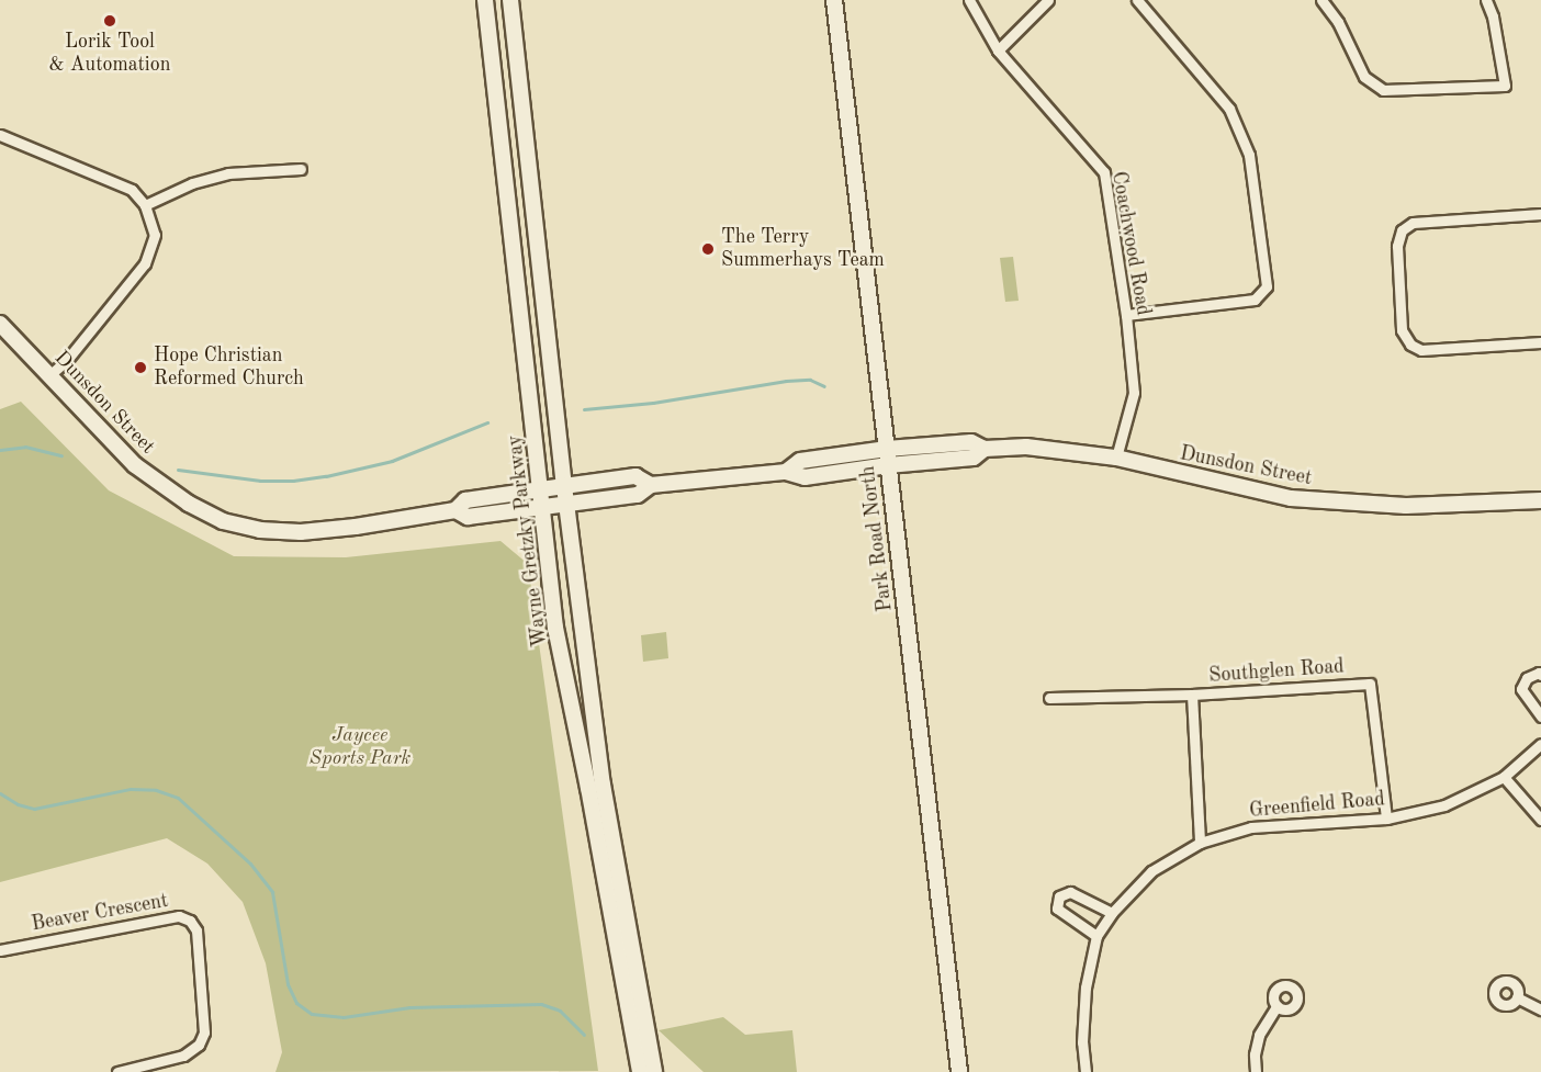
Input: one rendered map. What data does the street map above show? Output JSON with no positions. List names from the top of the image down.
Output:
{
  "streets": {
    "main road": ["Dunsdon Street", "Park Road North", "Wayne Gretzky Parkway"],
    "street": [
      "Coachwood Road",
      "Southglen Road",
      "Greenfield Road",
      "Beaver Crescent"
    ]
  },
  "crossings": [
    ["Coachwood Road", "Dunsdon Street"],
    ["Dunsdon Street", "Park Road North"],
    ["Dunsdon Street", "Wayne Gretzky Parkway"],
    ["Southglen Road", "Greenfield Road"]
  ],
  "parks": ["Jaycee Sports Park"],
  "places": ["Lorik Tool & Automation", "The Terry Summerhays Team", "Hope Christian Reformed Church"]
}
